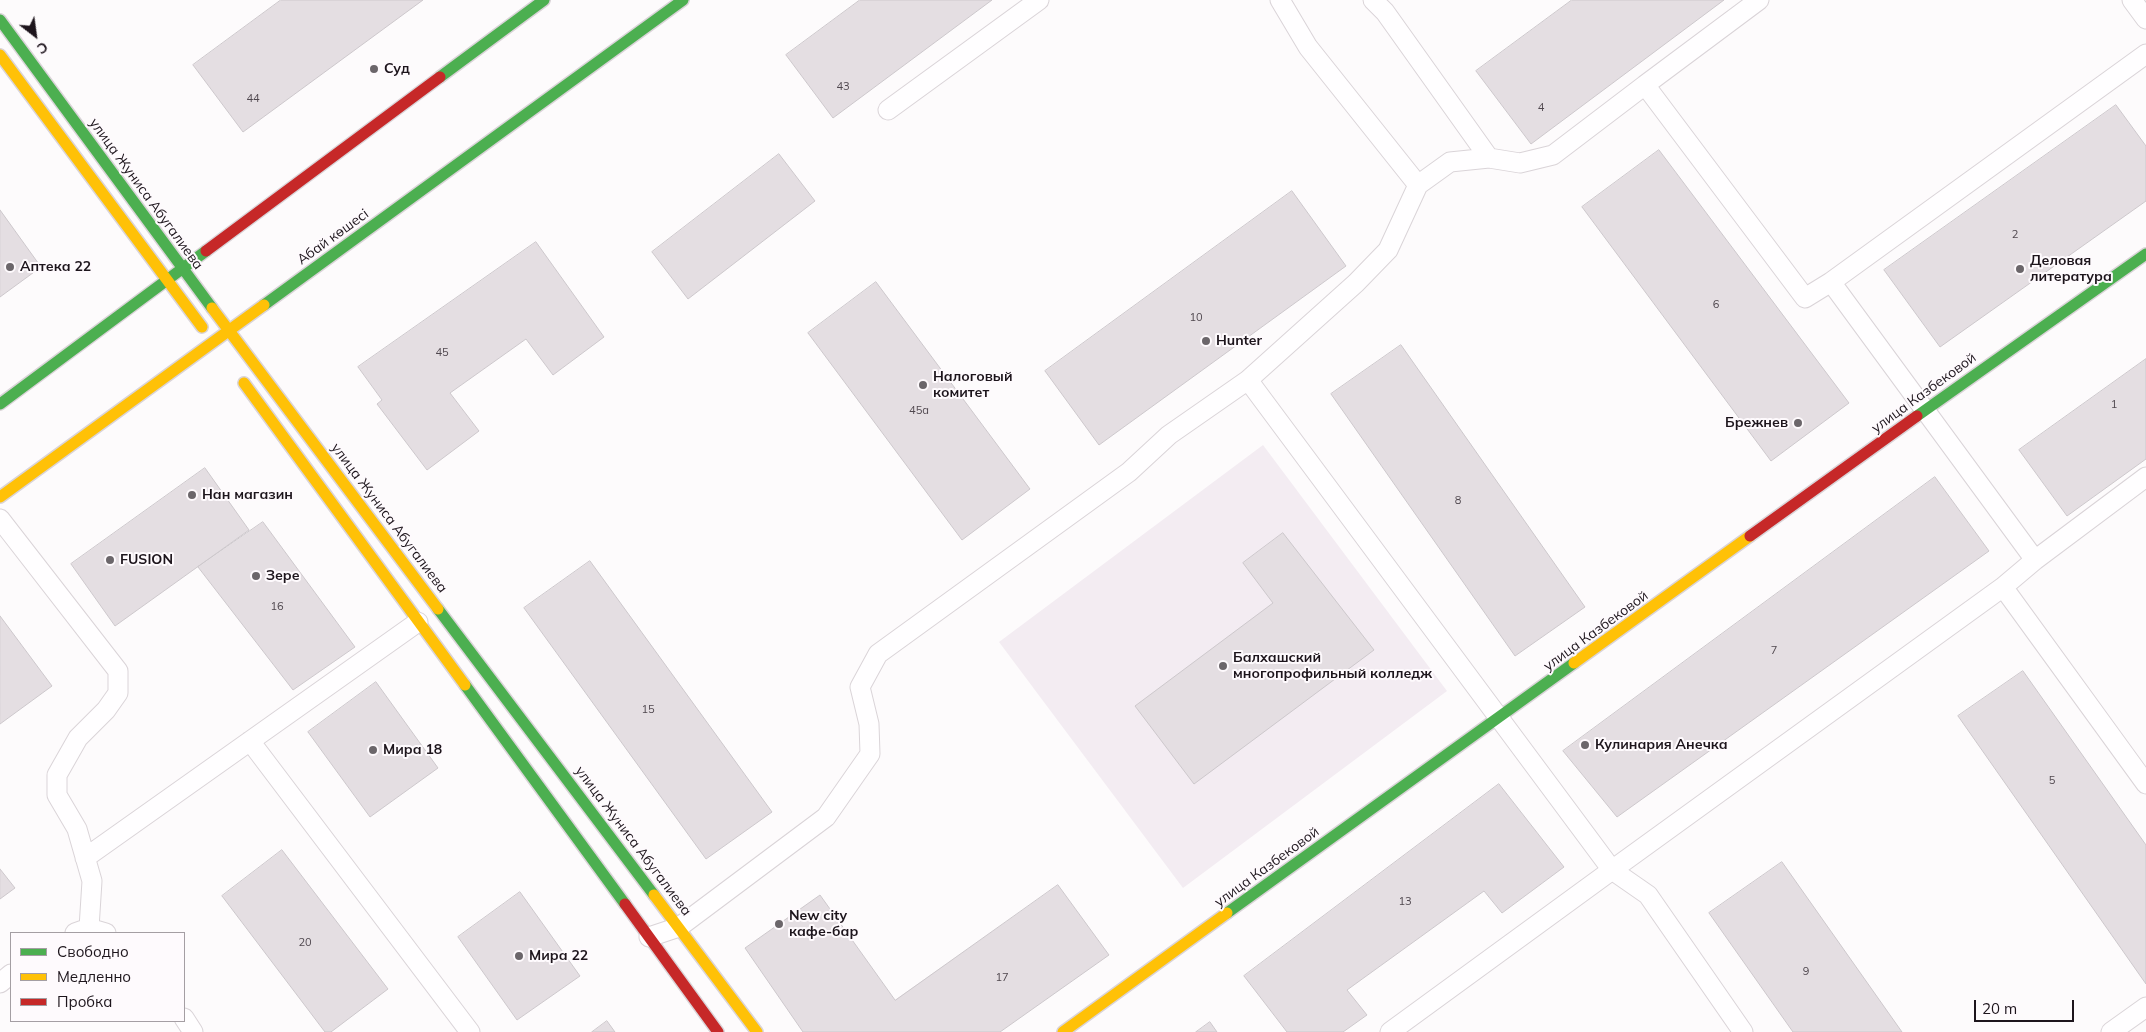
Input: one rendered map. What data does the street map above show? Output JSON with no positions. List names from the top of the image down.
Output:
{
  "streets": {
    "main road": ["улица Жуниса Абугалиева", "Абай көшесі", "улица Казбековой"]
  },
  "crossings": [
    ["улица Жуниса Абугалиева", "Абай көшесі"]
  ],
  "places": [
    "Суд",
    "Аптека 22",
    "Деловая литература",
    "Hunter",
    "Налоговый комитет",
    "Брежнев",
    "Нан магазин",
    "FUSION",
    "Зере",
    "Балхашский многопрофильный колледж",
    "Кулинария Анечка",
    "Мира 18",
    "New city кафе-бар",
    "Мира 22"
  ],
  "house_numbers": [
    "43",
    "44",
    "4",
    "2",
    "6",
    "10",
    "45",
    "1",
    "45а",
    "8",
    "16",
    "7",
    "15",
    "5",
    "13",
    "20",
    "9",
    "17"
  ],
  "legend": ["Свободно", "Медленно", "Пробка"],
  "scale_bar": "20 m",
  "north": "bottom right"
}
